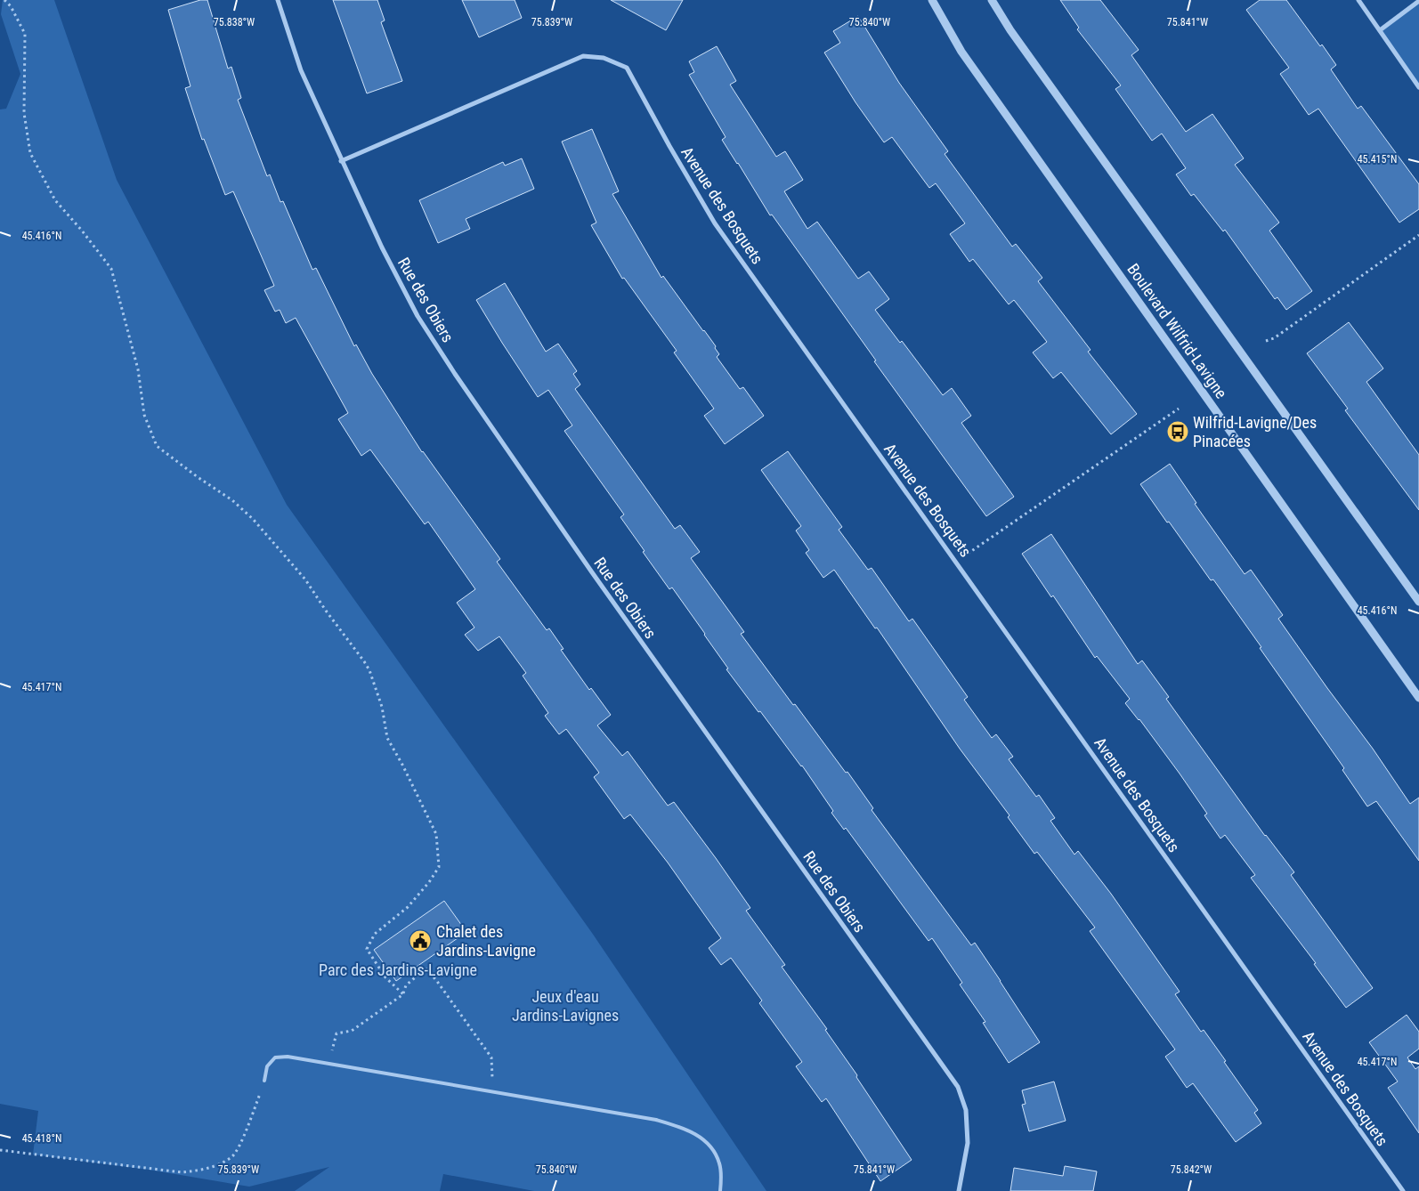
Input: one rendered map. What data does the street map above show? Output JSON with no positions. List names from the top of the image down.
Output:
{
  "streets": {
    "street": ["Avenue des Bosquets", "Rue des Obiers", "Boulevard Wilfrid-Lavigne"]
  },
  "crossings": [
    ["Avenue des Bosquets", "Rue des Obiers"]
  ],
  "parks": ["Parc des Jardins-Lavigne", "Jeux d'eau Jardins-Lavignes"],
  "places": {
    "bus stop": ["Wilfrid-Lavigne/Des Pinacées"],
    "public building": ["Chalet des Jardins-Lavigne"]
  },
  "coordinates": [
    "75.838°W",
    "75.839°W",
    "75.840°W",
    "75.841°W",
    "45.415°N",
    "45.416°N",
    "45.417°N",
    "45.418°N",
    "75.842°W"
  ]
}
